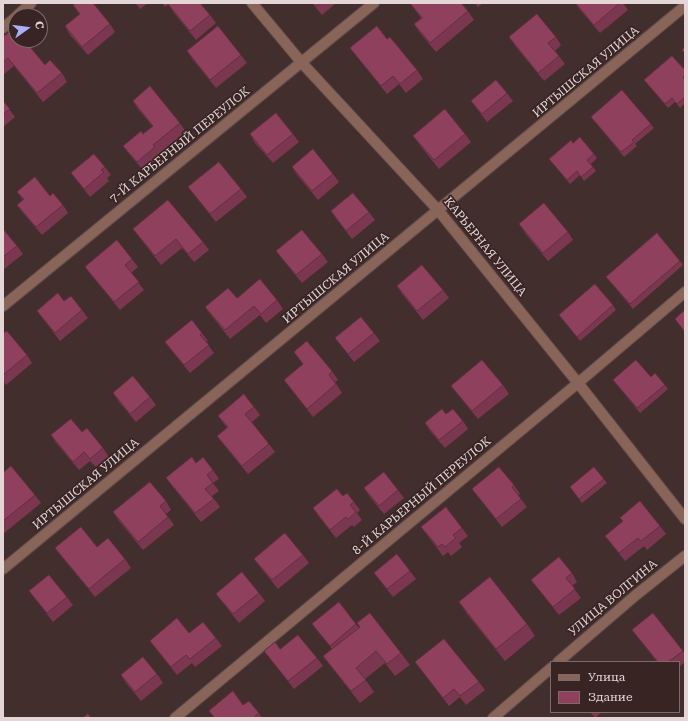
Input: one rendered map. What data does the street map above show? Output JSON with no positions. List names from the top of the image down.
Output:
{
  "streets": {
    "street": [
      "ИРТЫШСКАЯ УЛИЦА",
      "7-Й КАРЬЕРНЫЙ ПЕРЕУЛОК",
      "КАРЬЕРНАЯ УЛИЦА",
      "8-Й КАРЬЕРНЫЙ ПЕРЕУЛОК",
      "УЛИЦА ВОЛГИНА"
    ]
  },
  "crossings": [
    ["ИРТЫШСКАЯ УЛИЦА", "КАРЬЕРНАЯ УЛИЦА"],
    ["7-Й КАРЬЕРНЫЙ ПЕРЕУЛОК", "КАРЬЕРНАЯ УЛИЦА"],
    ["КАРЬЕРНАЯ УЛИЦА", "8-Й КАРЬЕРНЫЙ ПЕРЕУЛОК"]
  ],
  "legend": ["Улица", "Здание"],
  "north": "right"
}
